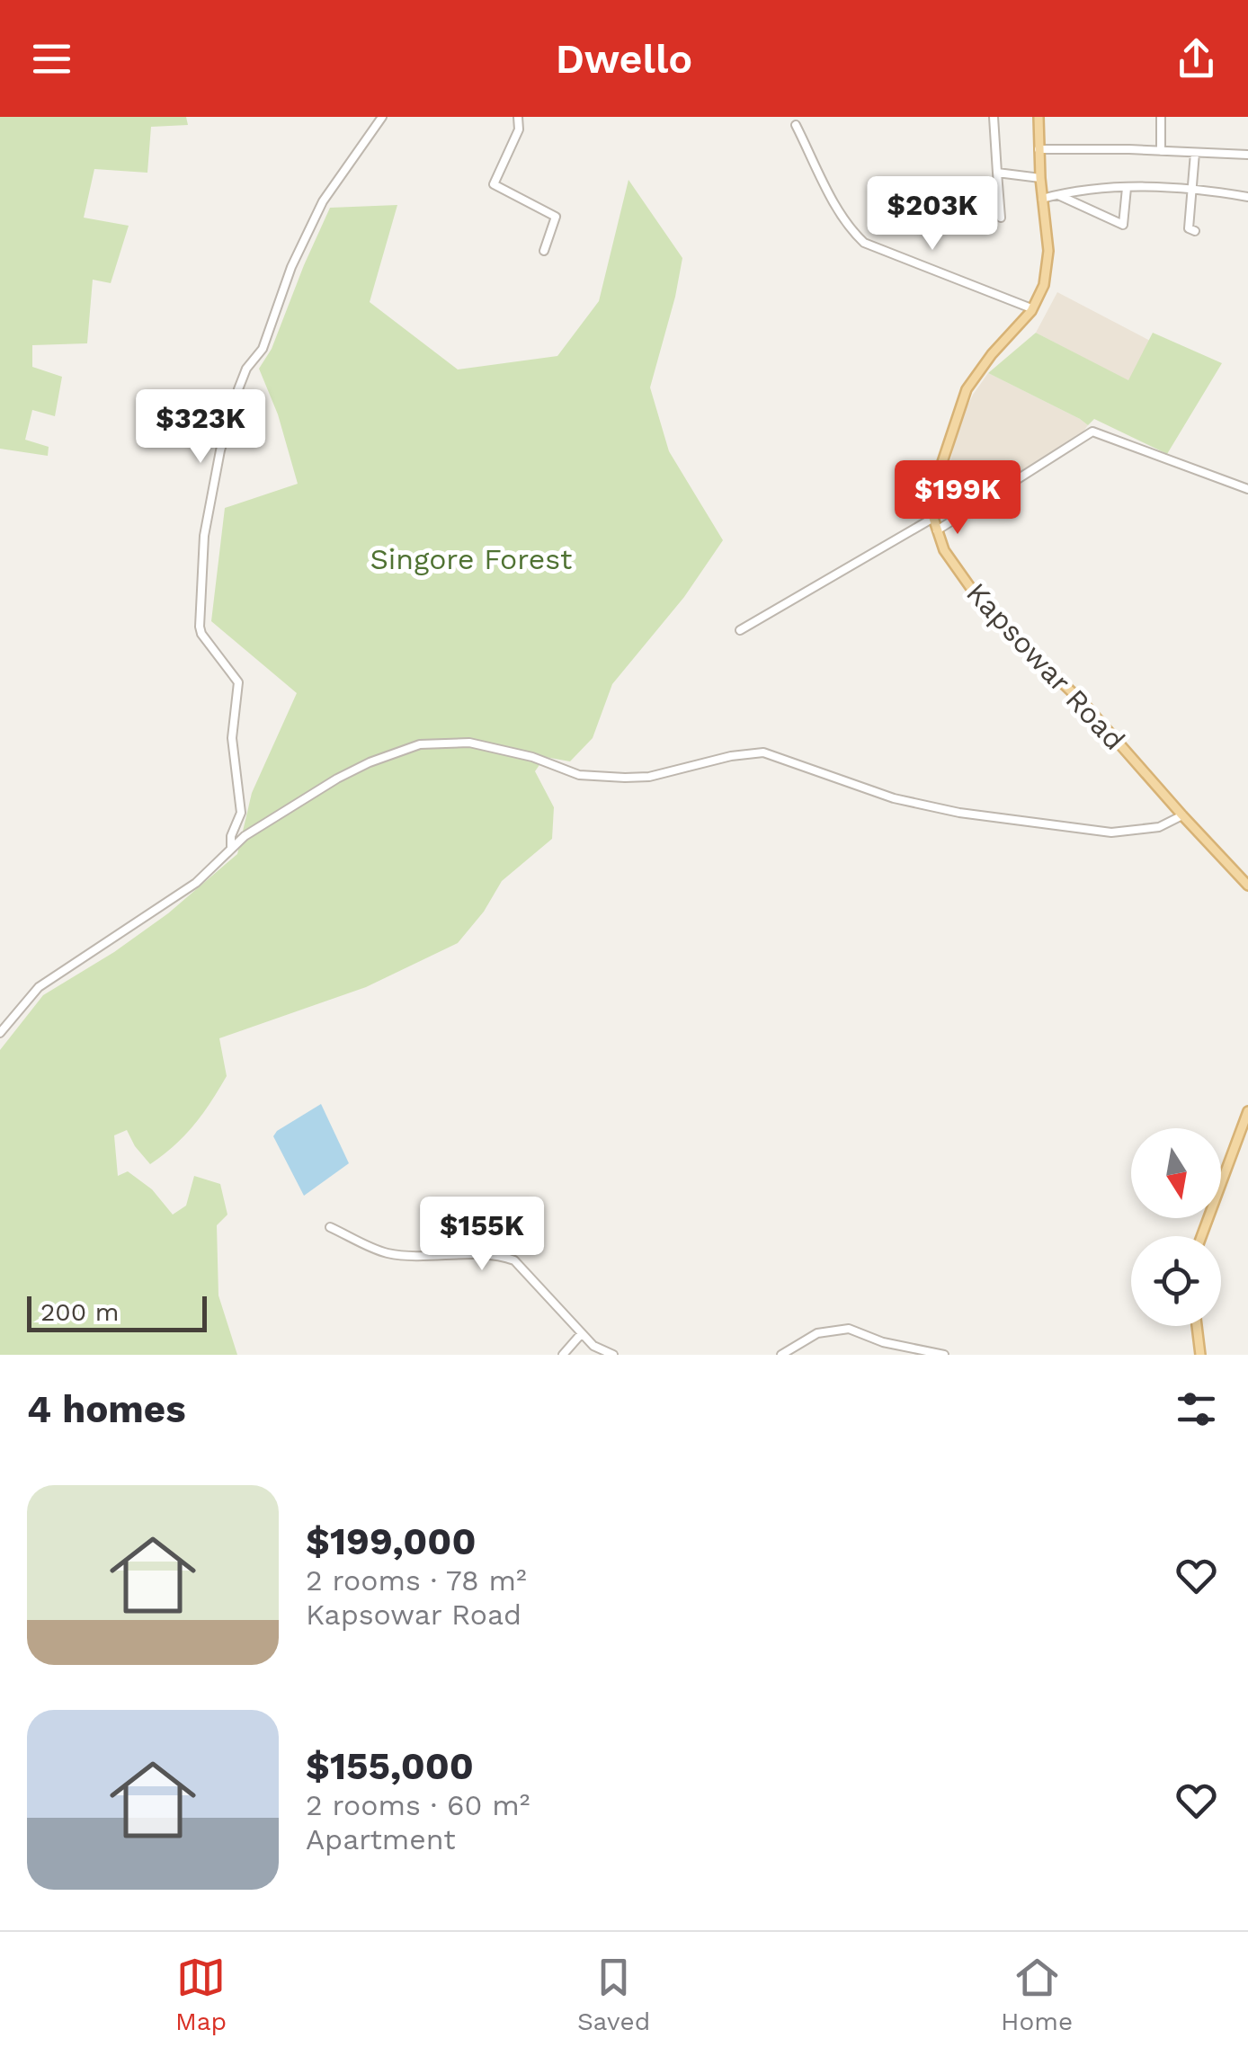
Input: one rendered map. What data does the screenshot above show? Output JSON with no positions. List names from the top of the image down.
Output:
{
  "streets": {
    "main road": ["Kapsowar Road"]
  },
  "parks": ["Singore Forest"],
  "scale_bar": "200 m",
  "north": "bottom",
  "page": {
    "header": "Dwello",
    "price": [
      "$203K",
      "$323K",
      "$199K",
      "$155K"
    ],
    "scale": "200 m",
    "heading": "4 homes",
    "list": [
      {
        "name": "$199,000",
        "note": "2 rooms · 78 m² · Kapsowar Road"
      },
      {
        "name": "$155,000",
        "note": "2 rooms · 60 m² · Apartment"
      }
    ],
    "tabs": ["Map", "Saved", "Home"]
  }
}
